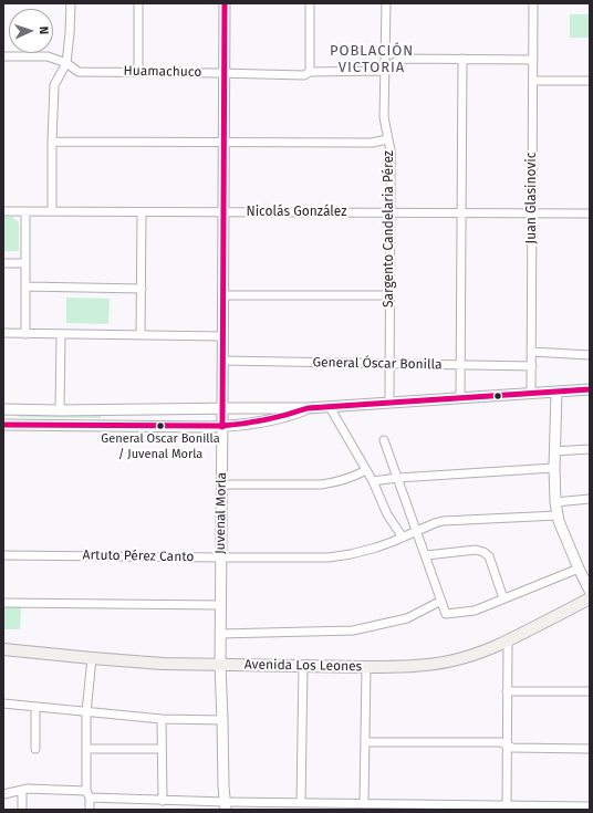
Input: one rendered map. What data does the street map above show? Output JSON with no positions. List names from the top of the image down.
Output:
{
  "streets": {
    "main road": ["Avenida Los Leones"],
    "street": [
      "Huamachuco",
      "Juan Glasinovic",
      "Nicolás González",
      "Sargento Candelaria Pérez",
      "General Óscar Bonilla",
      "Juvenal Morla",
      "Artuto Pérez Canto"
    ]
  },
  "crossings": [
    ["Huamachuco", "Sargento Candelaria Pérez"],
    ["Huamachuco", "Juvenal Morla"],
    ["Juan Glasinovic", "Nicolás González"],
    ["Juan Glasinovic", "General Óscar Bonilla"],
    ["Nicolás González", "Sargento Candelaria Pérez"],
    ["Nicolás González", "Juvenal Morla"],
    ["Sargento Candelaria Pérez", "General Óscar Bonilla"],
    ["General Óscar Bonilla", "Juvenal Morla"],
    ["Juvenal Morla", "Artuto Pérez Canto"],
    ["Juvenal Morla", "Avenida Los Leones"]
  ],
  "districts": ["POBLACIÓN VICTORIA"],
  "places": ["General Oscar Bonilla / Juvenal Morla"],
  "north": "right"
}
